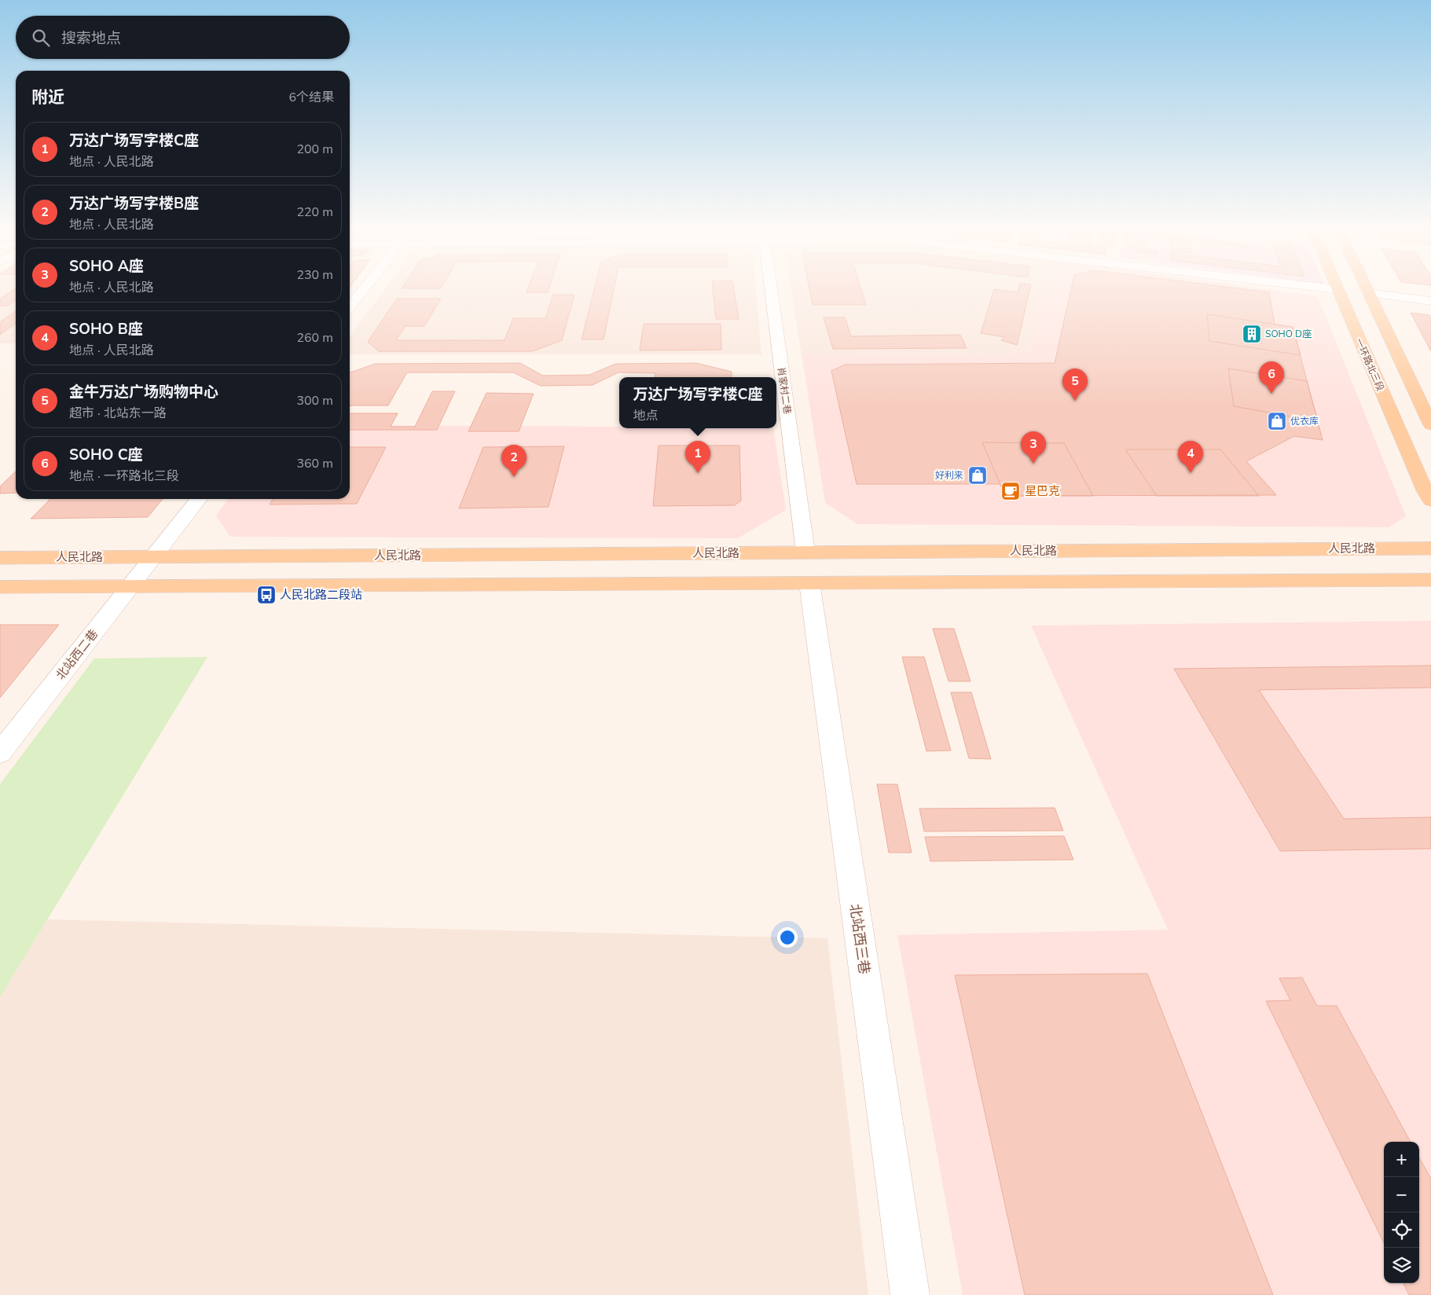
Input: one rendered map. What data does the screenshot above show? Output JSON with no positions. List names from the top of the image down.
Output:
{
  "streets": {
    "main road": ["一环路北三段", "人民北路"],
    "street": ["肖家村二巷", "北站西二巷", "北站西三巷"]
  },
  "crossings": [
    ["肖家村二巷", "人民北路"],
    ["人民北路", "北站西二巷"]
  ],
  "places": {
    "building": ["SOHO D座"],
    "shop": ["优衣库", "好利来"],
    "cafe": ["星巴克"],
    "bus stop": ["人民北路二段站"]
  },
  "page": {
    "search": "搜索地点",
    "heading": ["附近", "6个结果"],
    "list": [
      {
        "mark": "1",
        "name": "万达广场写字楼C座",
        "note": "地点 · 人民北路",
        "value": "200 m"
      },
      {
        "mark": "2",
        "name": "万达广场写字楼B座",
        "note": "地点 · 人民北路",
        "value": "220 m"
      },
      {
        "mark": "3",
        "name": "SOHO A座",
        "note": "地点 · 人民北路",
        "value": "230 m"
      },
      {
        "mark": "4",
        "name": "SOHO B座",
        "note": "地点 · 人民北路",
        "value": "260 m"
      },
      {
        "mark": "5",
        "name": "金牛万达广场购物中心",
        "note": "超市 · 北站东一路",
        "value": "300 m"
      },
      {
        "mark": "6",
        "name": "SOHO C座",
        "note": "地点 · 一环路北三段",
        "value": "360 m"
      }
    ],
    "pins": [
      "6",
      "5",
      "3",
      "1",
      "4",
      "2"
    ],
    "popup": ["万达广场写字楼C座", "地点"],
    "map_buttons": ["+", "−"]
  }
}
